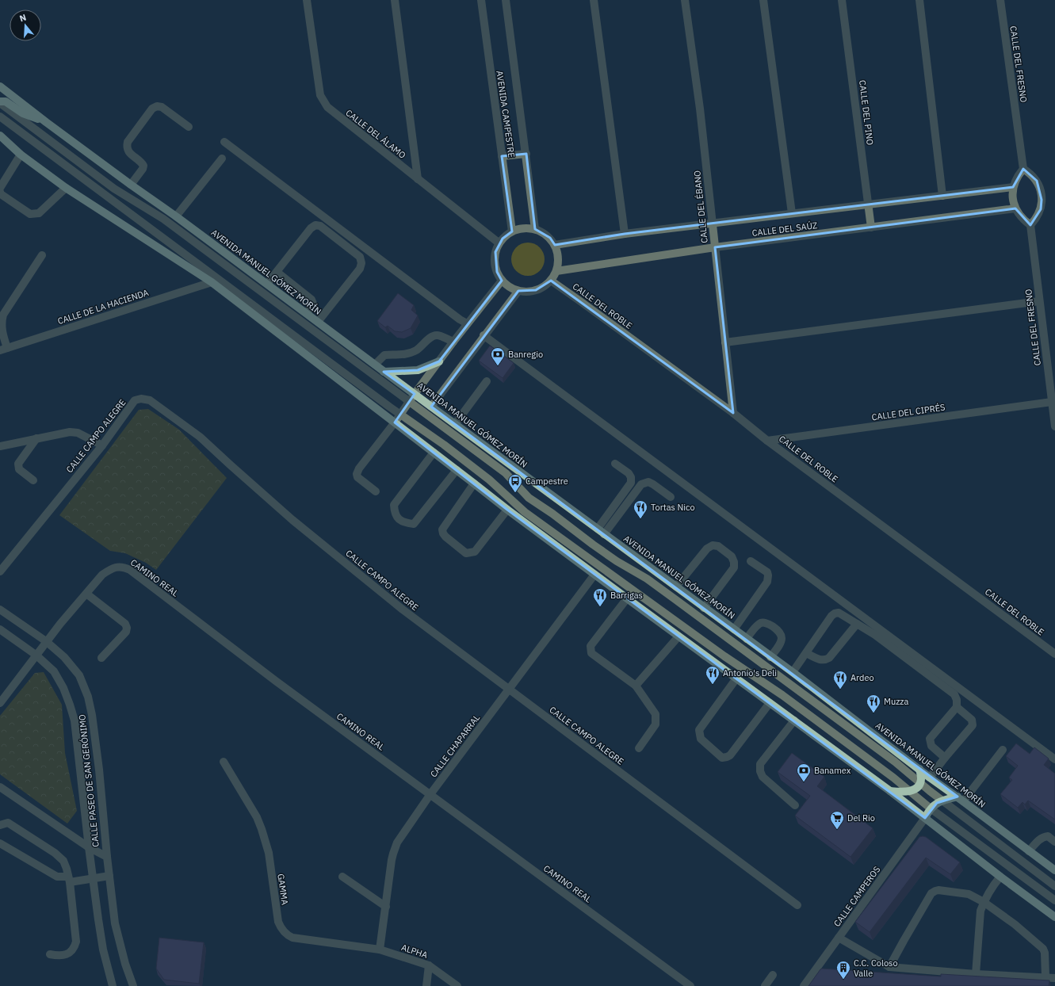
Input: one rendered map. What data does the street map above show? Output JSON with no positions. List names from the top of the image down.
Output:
{
  "streets": {
    "main road": ["AVENIDA MANUEL GÓMEZ MORÍN"],
    "street": [
      "CALLE DEL FRESNO",
      "CALLE DEL PINO",
      "AVENIDA CAMPESTRE",
      "CALLE DEL ÁLAMO",
      "CALLE DEL ÉBANO",
      "CALLE DEL SAÚZ",
      "CALLE DEL ROBLE",
      "CALLE DE LA HACIENDA",
      "CALLE DEL CIPRÉS",
      "CALLE CAMPO ALEGRE",
      "CAMINO REAL",
      "CALLE CHAPARRAL",
      "CALLE PASEO DE SAN GERÓNIMO",
      "GAMMA",
      "CALLE CAMPEROS",
      "ALPHA"
    ]
  },
  "crossings": [
    ["CALLE DEL FRESNO", "CALLE DEL CIPRÉS"],
    ["CALLE DEL PINO", "CALLE DEL SAÚZ"],
    ["AVENIDA CAMPESTRE", "CALLE DEL ÁLAMO"],
    ["AVENIDA CAMPESTRE", "CALLE DEL SAÚZ"],
    ["AVENIDA CAMPESTRE", "CALLE DEL ROBLE"],
    ["CALLE DEL ÁLAMO", "CALLE DEL SAÚZ"],
    ["CALLE DEL ÁLAMO", "CALLE DEL ROBLE"],
    ["CALLE DEL ÉBANO", "CALLE DEL SAÚZ"],
    ["CALLE DEL ÉBANO", "CALLE DEL ROBLE"],
    ["CALLE DEL SAÚZ", "CALLE DEL ROBLE"],
    ["CALLE DEL ROBLE", "CALLE DEL CIPRÉS"],
    ["CALLE CAMPO ALEGRE", "CALLE CHAPARRAL"],
    ["CAMINO REAL", "CALLE CHAPARRAL"],
    ["CAMINO REAL", "CALLE PASEO DE SAN GERÓNIMO"],
    ["CALLE CHAPARRAL", "GAMMA"],
    ["CALLE CHAPARRAL", "ALPHA"],
    ["GAMMA", "ALPHA"]
  ],
  "places": {
    "bank": ["Banregio", "Banamex"],
    "bus stop": ["Campestre"],
    "restaurant": [
      "Tortas Nico",
      "Barrigas",
      "Antonio's Deli",
      "Ardeo",
      "Muzza"
    ],
    "supermarket": ["Del Rio"],
    "building": ["C.C. Coloso Valle"]
  },
  "north": "top"
}
